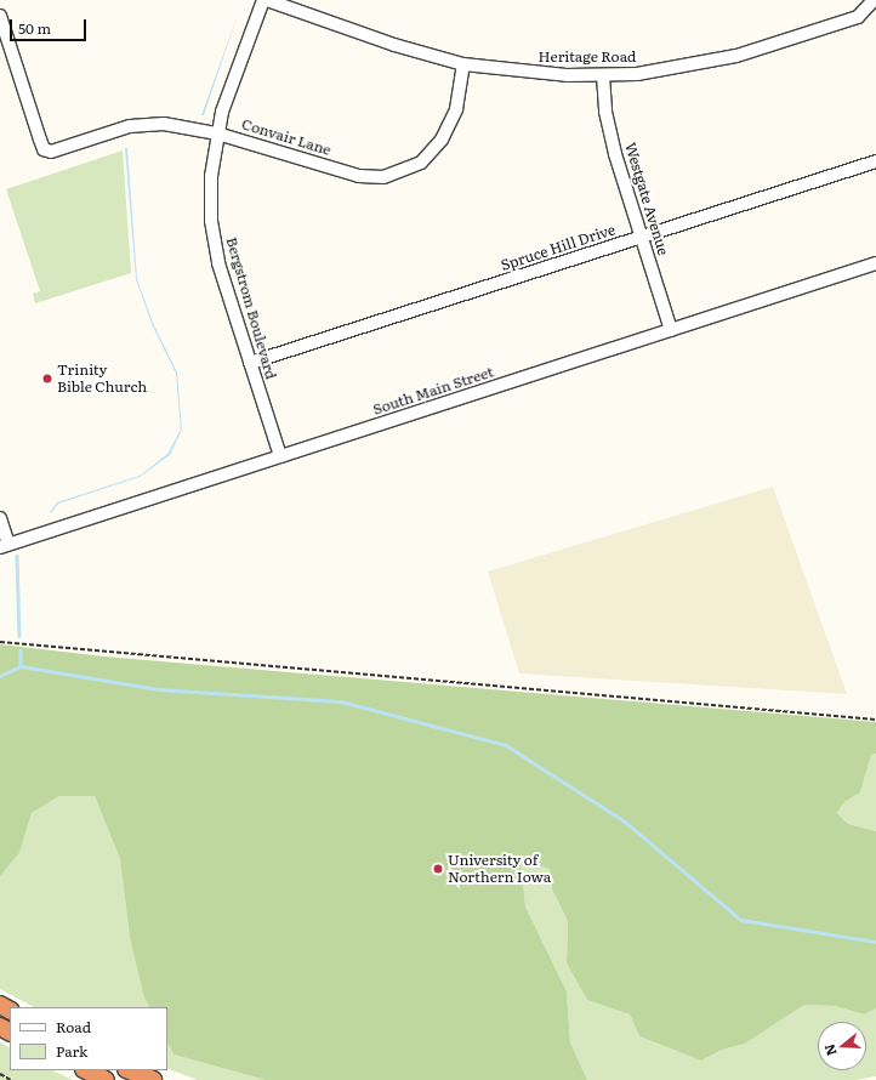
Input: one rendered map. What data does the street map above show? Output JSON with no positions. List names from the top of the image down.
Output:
{
  "streets": {
    "street": [
      "Heritage Road",
      "Convair Lane",
      "Westgate Avenue",
      "Spruce Hill Drive",
      "Bergstrom Boulevard",
      "South Main Street"
    ]
  },
  "crossings": [
    ["Heritage Road", "Convair Lane"],
    ["Heritage Road", "Westgate Avenue"],
    ["Convair Lane", "Bergstrom Boulevard"],
    ["Westgate Avenue", "Spruce Hill Drive"],
    ["Westgate Avenue", "South Main Street"],
    ["Spruce Hill Drive", "Bergstrom Boulevard"],
    ["Bergstrom Boulevard", "South Main Street"]
  ],
  "places": ["Trinity Bible Church", "University of Northern Iowa"],
  "legend": ["Road", "Park"],
  "scale_bar": "50 m",
  "north": "left"
}
